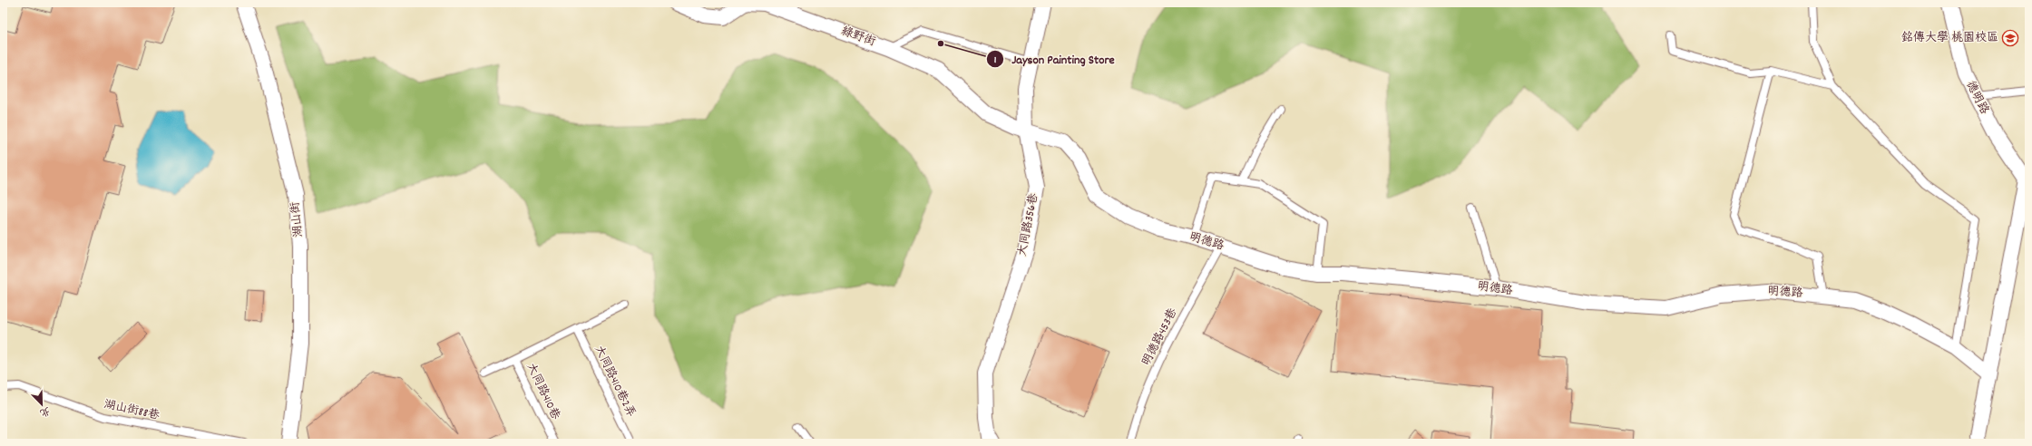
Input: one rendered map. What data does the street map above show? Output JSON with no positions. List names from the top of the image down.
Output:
{
  "streets": {
    "street": [
      "綠野街",
      "德明路",
      "湖山街",
      "大同路356巷",
      "明德路"
    ],
    "lane": [
      "明德路453巷",
      "大同路410巷2弄",
      "大同路410巷",
      "湖山街88巷"
    ]
  },
  "crossings": [
    ["綠野街", "大同路356巷"],
    ["綠野街", "明德路"],
    ["大同路356巷", "明德路"],
    ["明德路", "明德路453巷"]
  ],
  "places": {
    "school or university": ["銘傳大學 桃園校區"],
    "other": ["Jayson Painting Store"]
  },
  "north": "bottom right"
}
